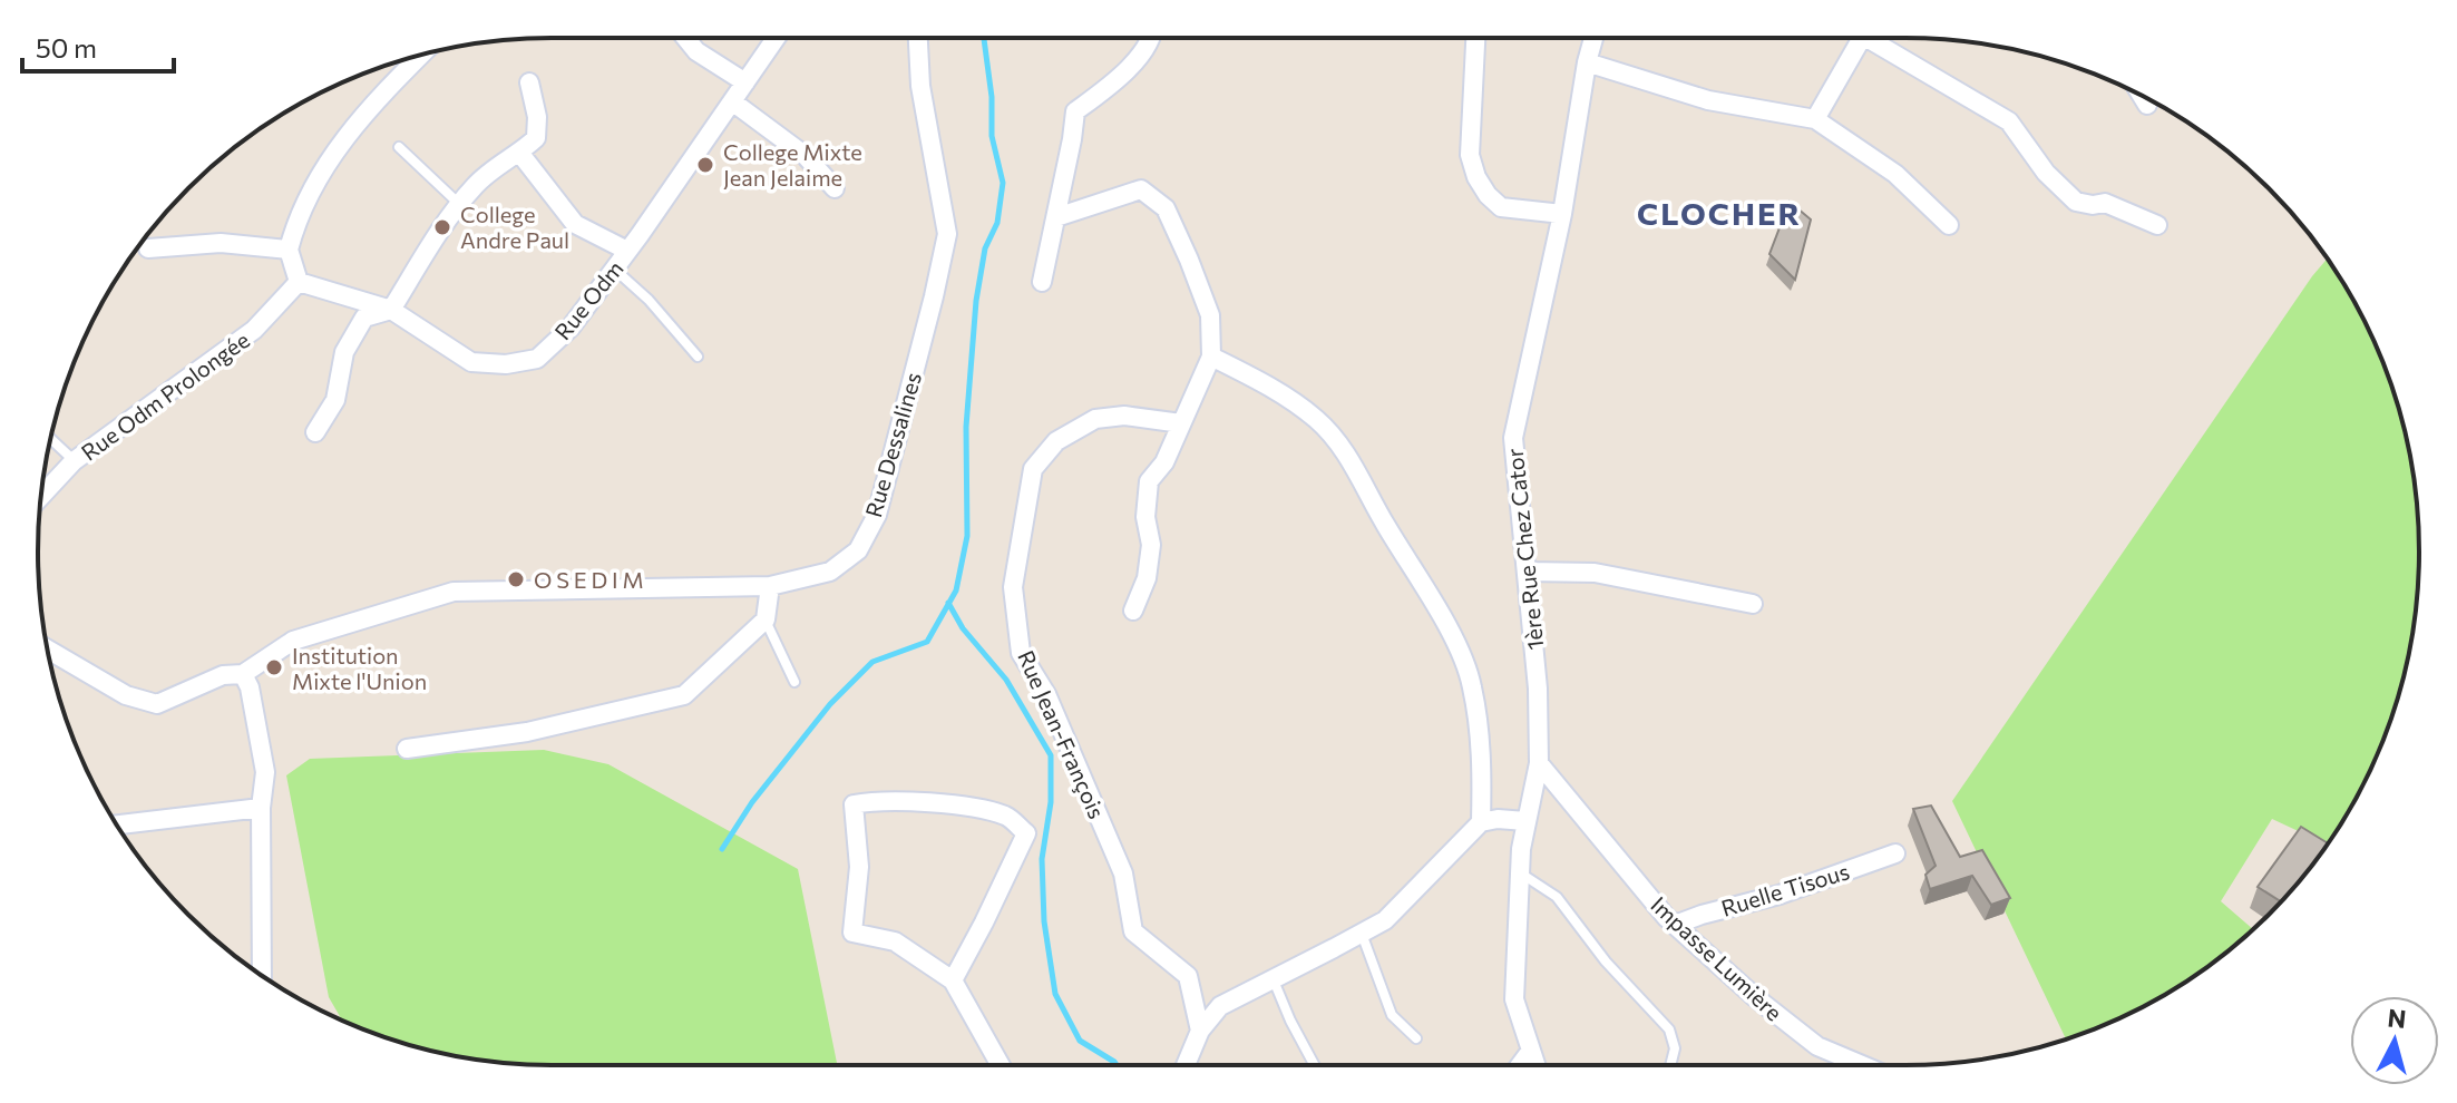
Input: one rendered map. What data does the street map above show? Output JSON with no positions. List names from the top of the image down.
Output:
{
  "streets": {
    "street": [
      "Rue Odm",
      "Rue Odm Prolongée",
      "Rue Dessalines",
      "1ère Rue Chez Cator",
      "Rue Jean-François",
      "Ruelle Tisous",
      "Impasse Lumière"
    ]
  },
  "crossings": [
    ["Rue Odm", "Rue Odm Prolongée"],
    ["1ère Rue Chez Cator", "Impasse Lumière"],
    ["Ruelle Tisous", "Impasse Lumière"]
  ],
  "districts": ["CLOCHER"],
  "places": [
    "College Mixte Jean Jelaime",
    "College Andre Paul",
    "O S E D I M",
    "Institution Mixte l'Union"
  ],
  "scale_bar": "50 m",
  "north": "top"
}
